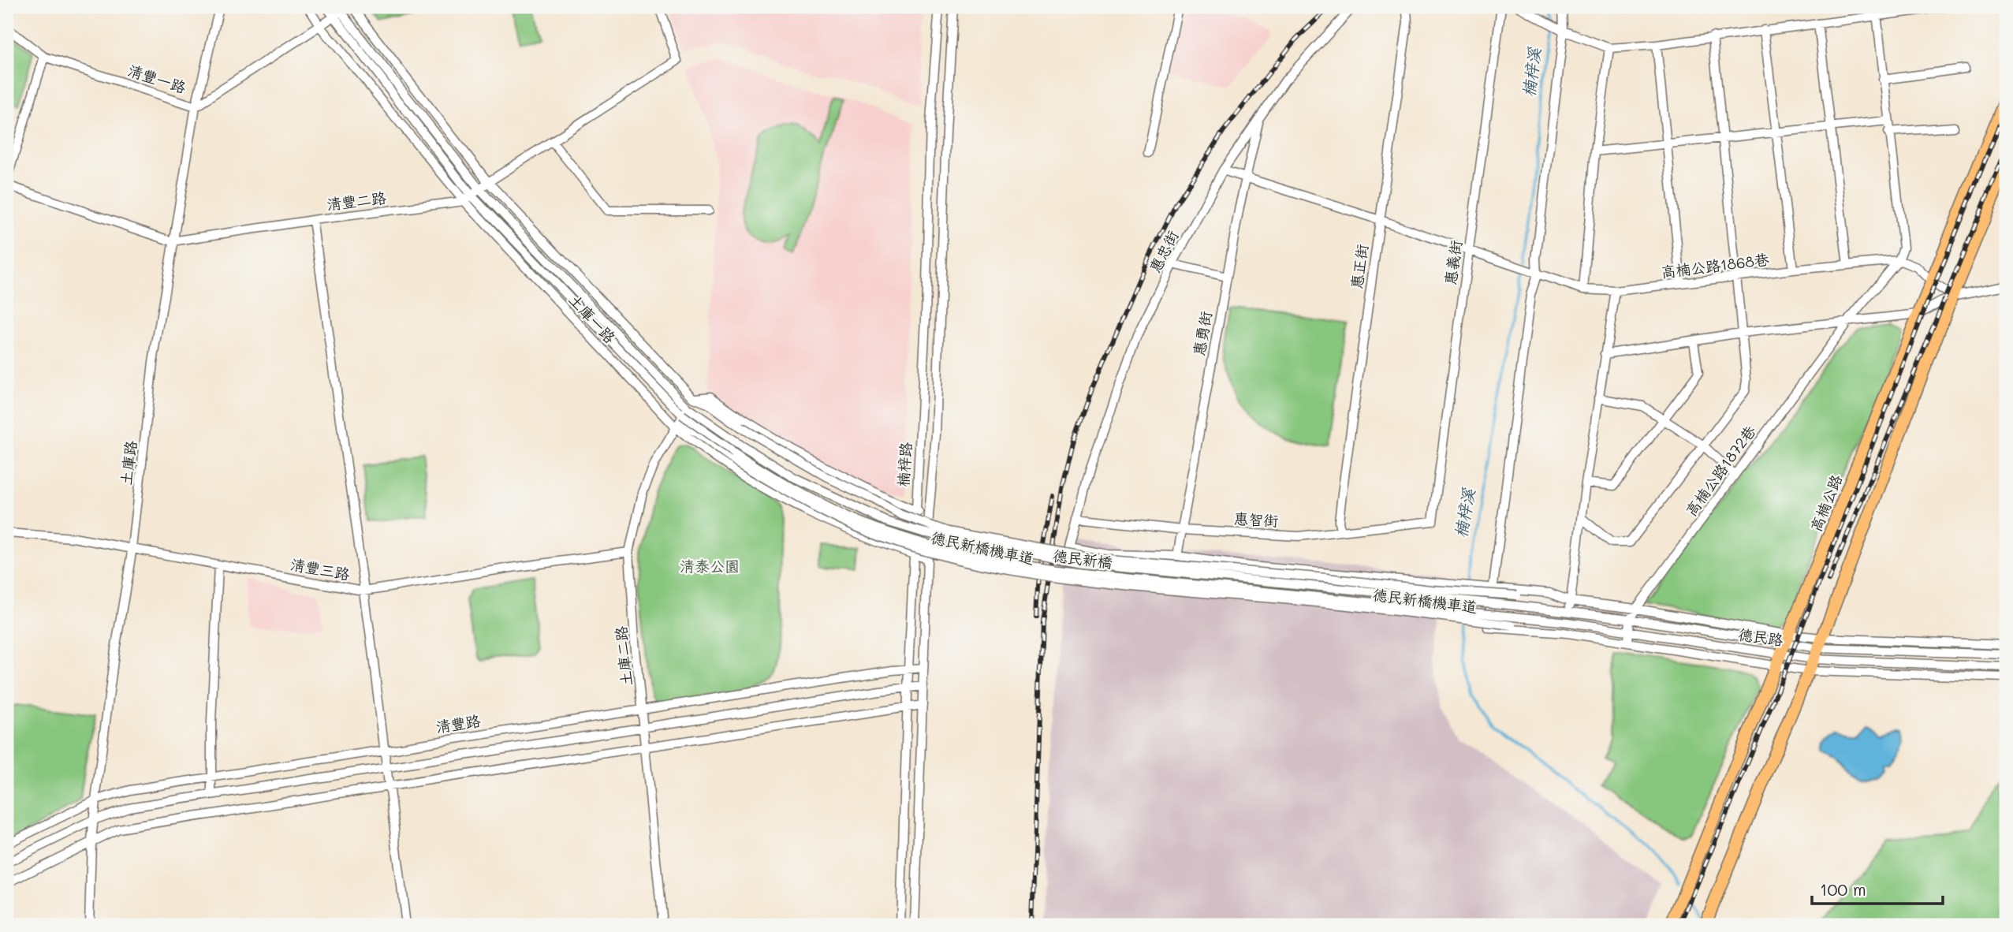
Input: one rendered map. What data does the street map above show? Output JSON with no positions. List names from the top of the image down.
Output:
{
  "streets": {
    "main road": ["高楠公路"],
    "street": [
      "清豐一路",
      "清豐二路",
      "惠忠街",
      "惠義街",
      "高楠公路1868巷",
      "惠正街",
      "土庫一路",
      "惠勇街",
      "土庫路",
      "楠梓路",
      "高楠公路1872巷",
      "惠智街",
      "德民新橋機車道",
      "德民新橋",
      "清豐三路",
      "德民路",
      "土庫二路",
      "清豐路"
    ]
  },
  "crossings": [
    ["清豐一路", "土庫一路"],
    ["清豐一路", "土庫路"],
    ["清豐二路", "土庫一路"],
    ["清豐二路", "土庫路"],
    ["惠忠街", "高楠公路1868巷"],
    ["惠忠街", "惠勇街"],
    ["惠忠街", "惠智街"],
    ["惠義街", "高楠公路1868巷"],
    ["惠義街", "惠智街"],
    ["高楠公路1868巷", "惠正街"],
    ["高楠公路1868巷", "惠勇街"],
    ["高楠公路1868巷", "高楠公路1872巷"],
    ["惠正街", "惠智街"],
    ["土庫一路", "楠梓路"],
    ["土庫一路", "德民新橋機車道"],
    ["土庫一路", "德民新橋"],
    ["土庫一路", "土庫二路"],
    ["惠勇街", "惠智街"],
    ["土庫路", "清豐三路"],
    ["土庫路", "清豐路"],
    ["楠梓路", "清豐路"],
    ["高楠公路1872巷", "德民路"],
    ["高楠公路", "德民路"],
    ["德民新橋機車道", "德民新橋"],
    ["德民新橋機車道", "德民路"],
    ["德民新橋機車道", "土庫二路"],
    ["德民新橋", "德民路"],
    ["德民新橋", "土庫二路"],
    ["清豐三路", "土庫二路"],
    ["土庫二路", "清豐路"]
  ],
  "water": ["楠梓溪"],
  "parks": ["清泰公園"],
  "scale_bar": "100 m"
}
